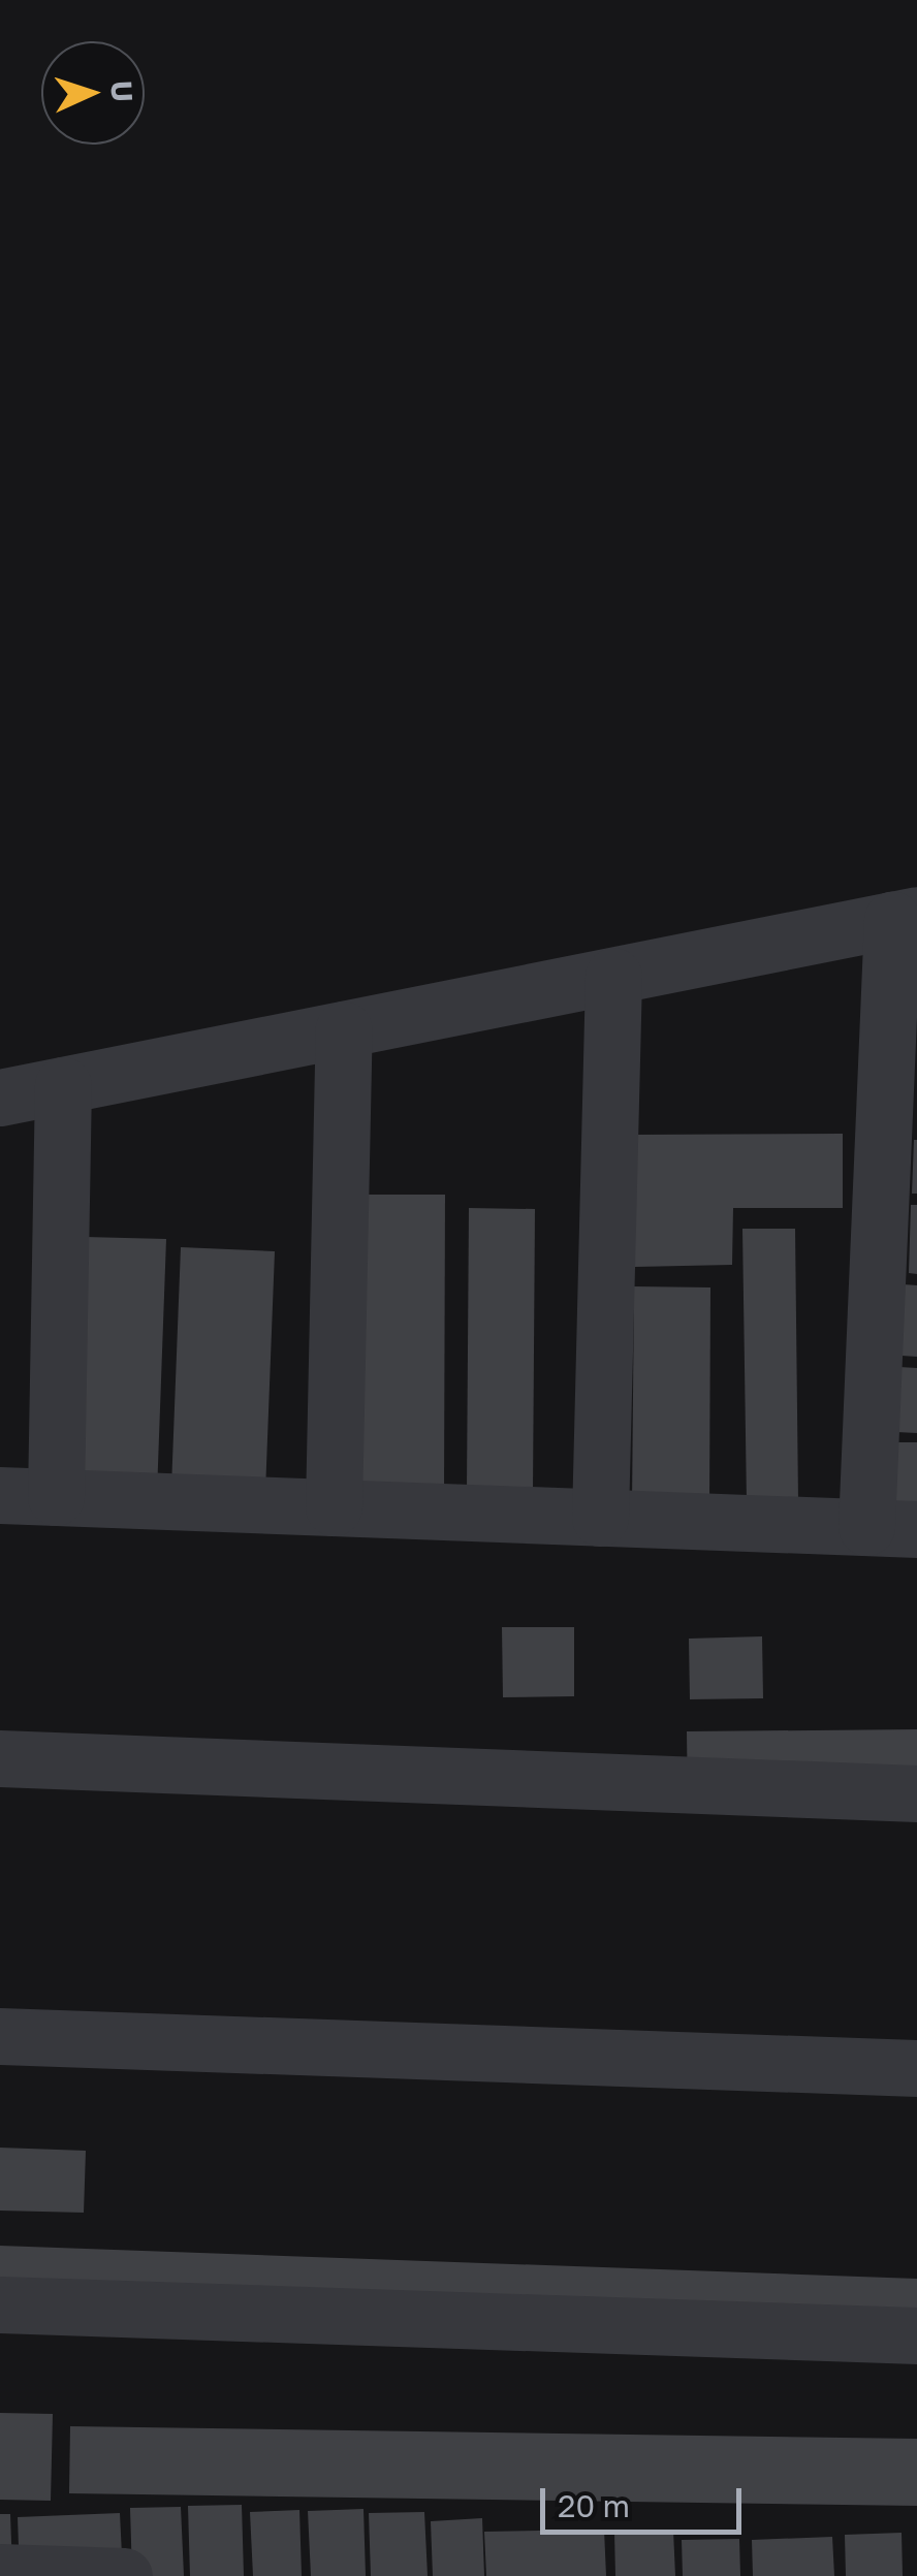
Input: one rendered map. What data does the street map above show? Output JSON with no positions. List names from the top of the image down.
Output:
{
  "scale_bar": "20 m",
  "north": "right"
}
